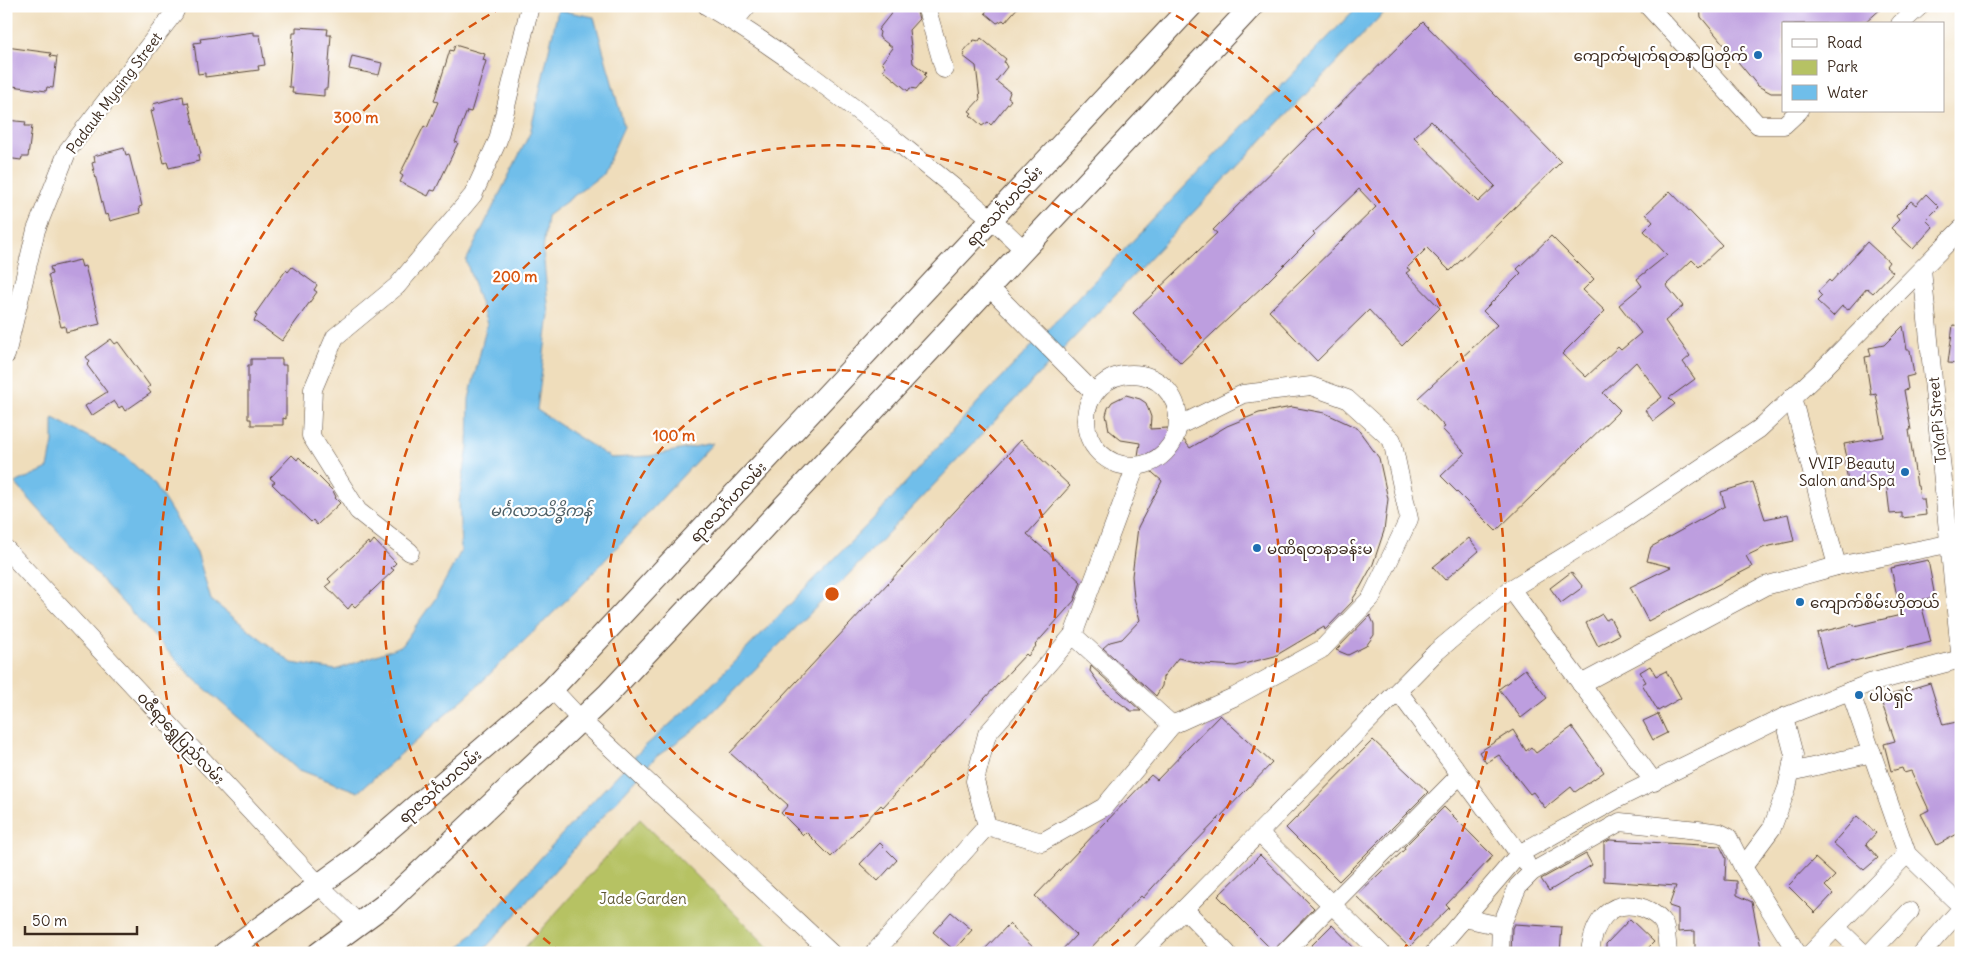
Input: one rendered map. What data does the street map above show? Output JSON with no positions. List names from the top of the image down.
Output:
{
  "streets": {
    "main road": ["ရာဇသင်္ဂဟလမ်း"],
    "street": ["Padauk Myaing Street", "TaYaPi Street", "ဝဇီရာရွှေပြည်လမ်း"]
  },
  "crossings": [
    ["ရာဇသင်္ဂဟလမ်း", "ဝဇီရာရွှေပြည်လမ်း"]
  ],
  "water": ["မင်္ဂလာသိဒ္ဓိကန်"],
  "parks": ["Jade Garden"],
  "places": [
    "ကျောက်မျက်ရတနာပြတိုက်",
    "VVIP Beauty Salon and Spa",
    "မဏိရတနာခန်းမ",
    "ကျောက်စိမ်းဟိုတယ်",
    "ပါပဲရှင်"
  ],
  "legend": ["Road", "Park", "Water"],
  "scale_bar": "50 m",
  "rings": ["300 m", "200 m", "100 m"]
}
